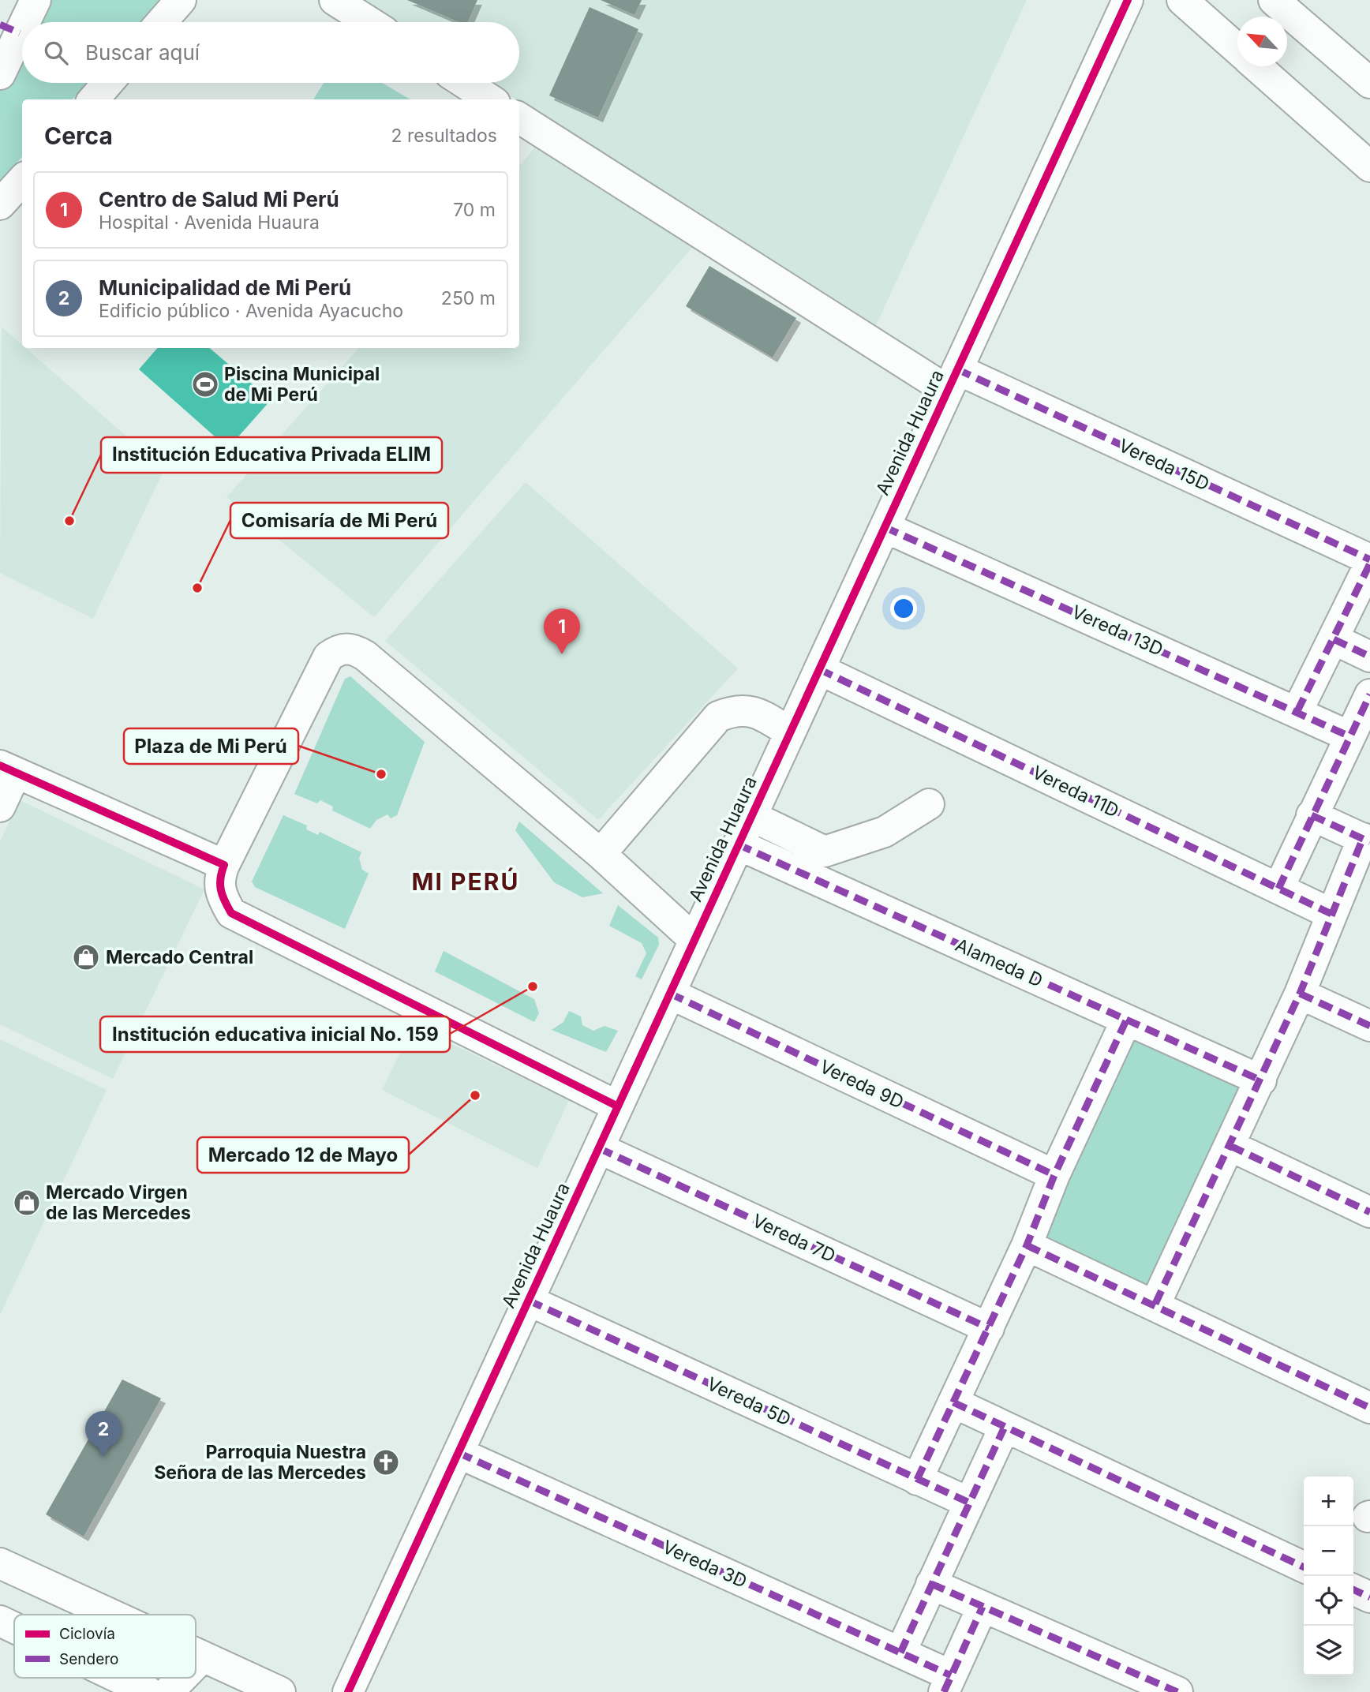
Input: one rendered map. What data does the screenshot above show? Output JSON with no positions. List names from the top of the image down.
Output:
{
  "streets": {
    "street": [
      "Avenida Huaura",
      "Vereda 15D",
      "Vereda 13D",
      "Vereda 11D",
      "Alameda D",
      "Vereda 9D",
      "Vereda 7D",
      "Vereda 5D",
      "Vereda 3D"
    ]
  },
  "crossings": [
    ["Avenida Huaura", "Vereda 15D"],
    ["Avenida Huaura", "Vereda 13D"],
    ["Avenida Huaura", "Vereda 11D"],
    ["Avenida Huaura", "Alameda D"],
    ["Avenida Huaura", "Vereda 9D"],
    ["Avenida Huaura", "Vereda 7D"],
    ["Avenida Huaura", "Vereda 5D"],
    ["Avenida Huaura", "Vereda 3D"]
  ],
  "districts": ["MI PERÚ"],
  "places": {
    "sports": ["Piscina Municipal de Mi Perú"],
    "other": [
      "Institución Educativa Privada ELIM",
      "Comisaría de Mi Perú",
      "Plaza de Mi Perú",
      "Institución educativa inicial No. 159",
      "Mercado 12 de Mayo"
    ],
    "shop": ["Mercado Central", "Mercado Virgen de las Mercedes"],
    "church": ["Parroquia Nuestra Señora de las Mercedes"]
  },
  "legend": ["Ciclovía", "Sendero"],
  "north": "top left",
  "page": {
    "search": "Buscar aquí",
    "heading": ["Cerca", "2 resultados"],
    "list": [
      {
        "mark": "1",
        "name": "Centro de Salud Mi Perú",
        "note": "Hospital · Avenida Huaura",
        "value": "70 m"
      },
      {
        "mark": "2",
        "name": "Municipalidad de Mi Perú",
        "note": "Edificio público · Avenida Ayacucho",
        "value": "250 m"
      }
    ],
    "pins": ["1", "2"],
    "map_buttons": ["+", "−"]
  }
}
